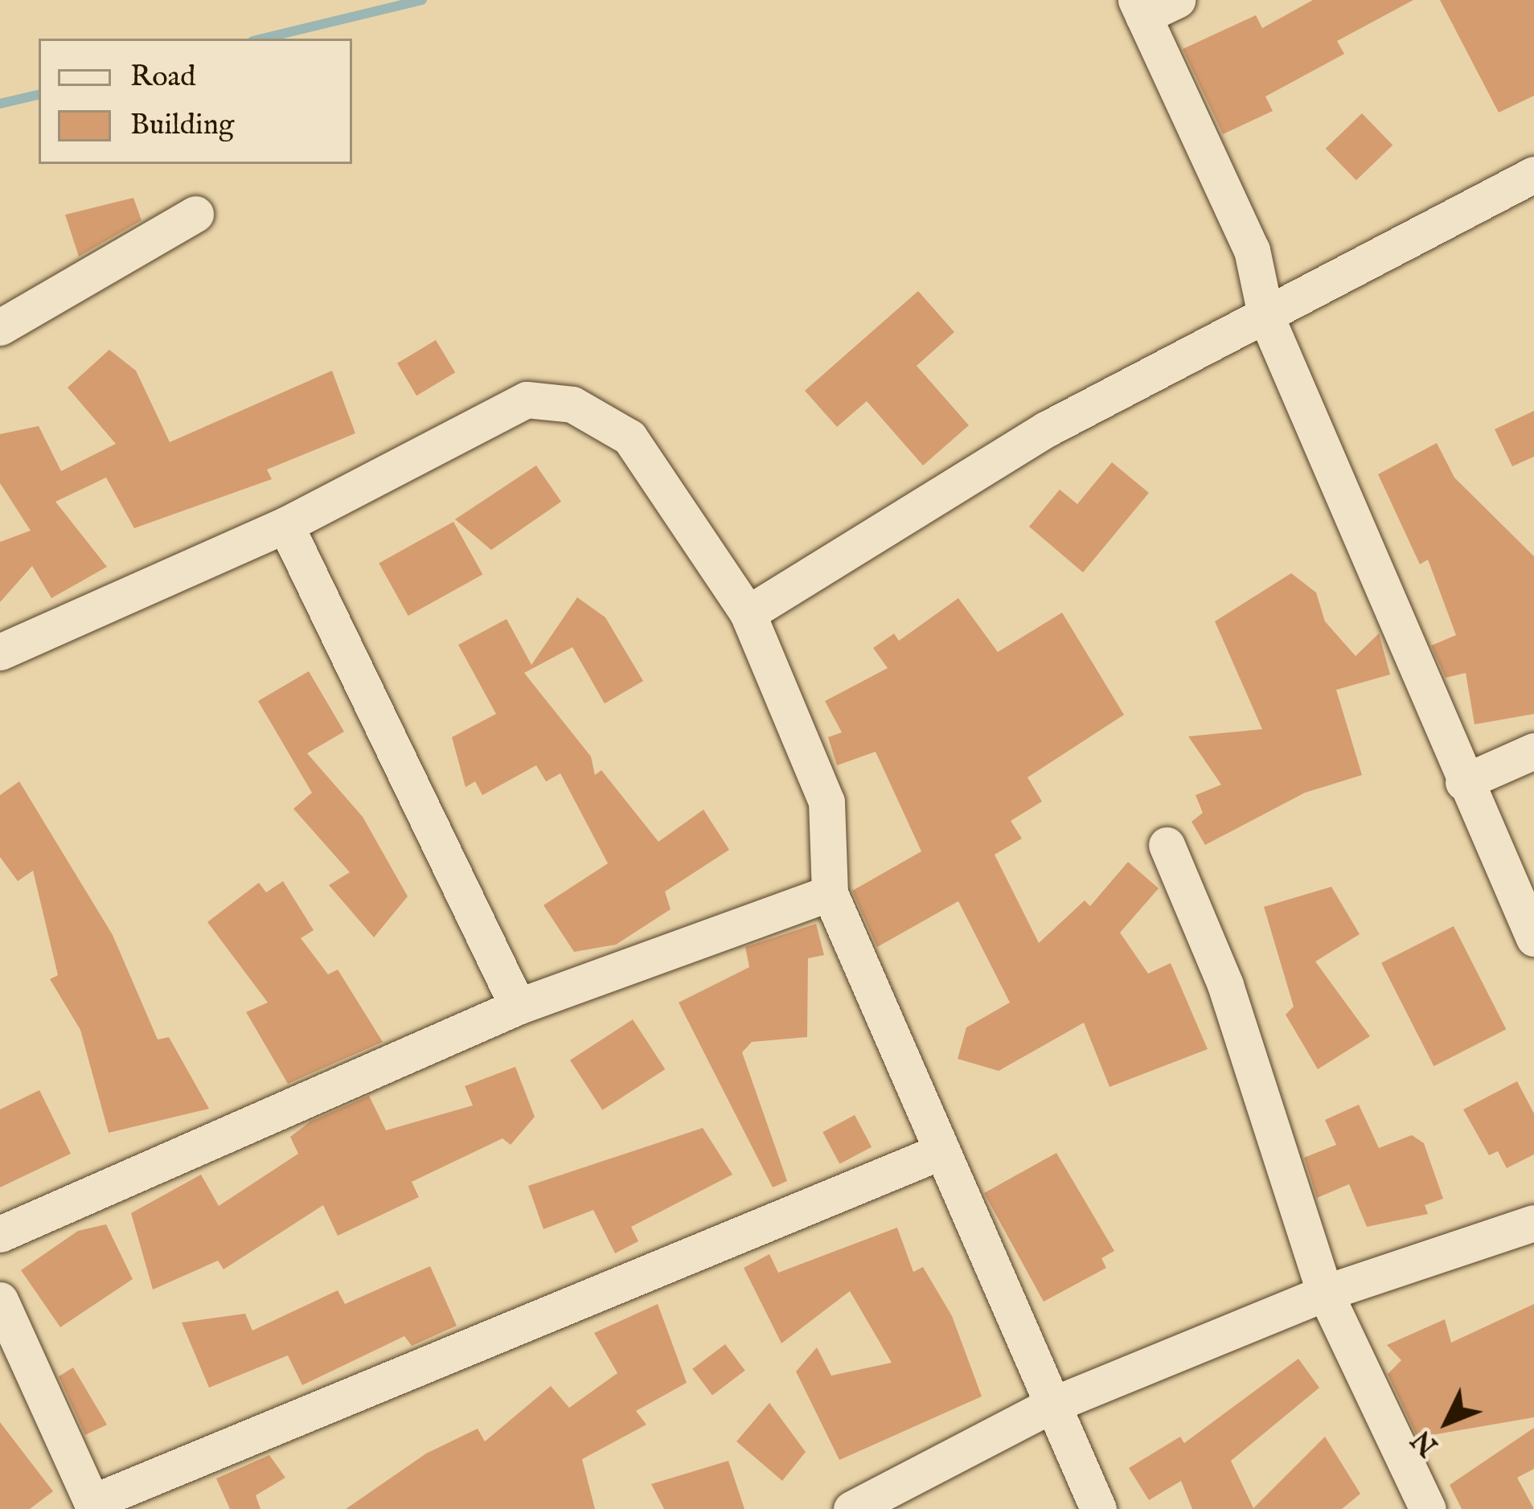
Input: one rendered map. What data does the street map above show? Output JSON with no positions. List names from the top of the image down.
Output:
{
  "legend": ["Road", "Building"],
  "north": "bottom left"
}
